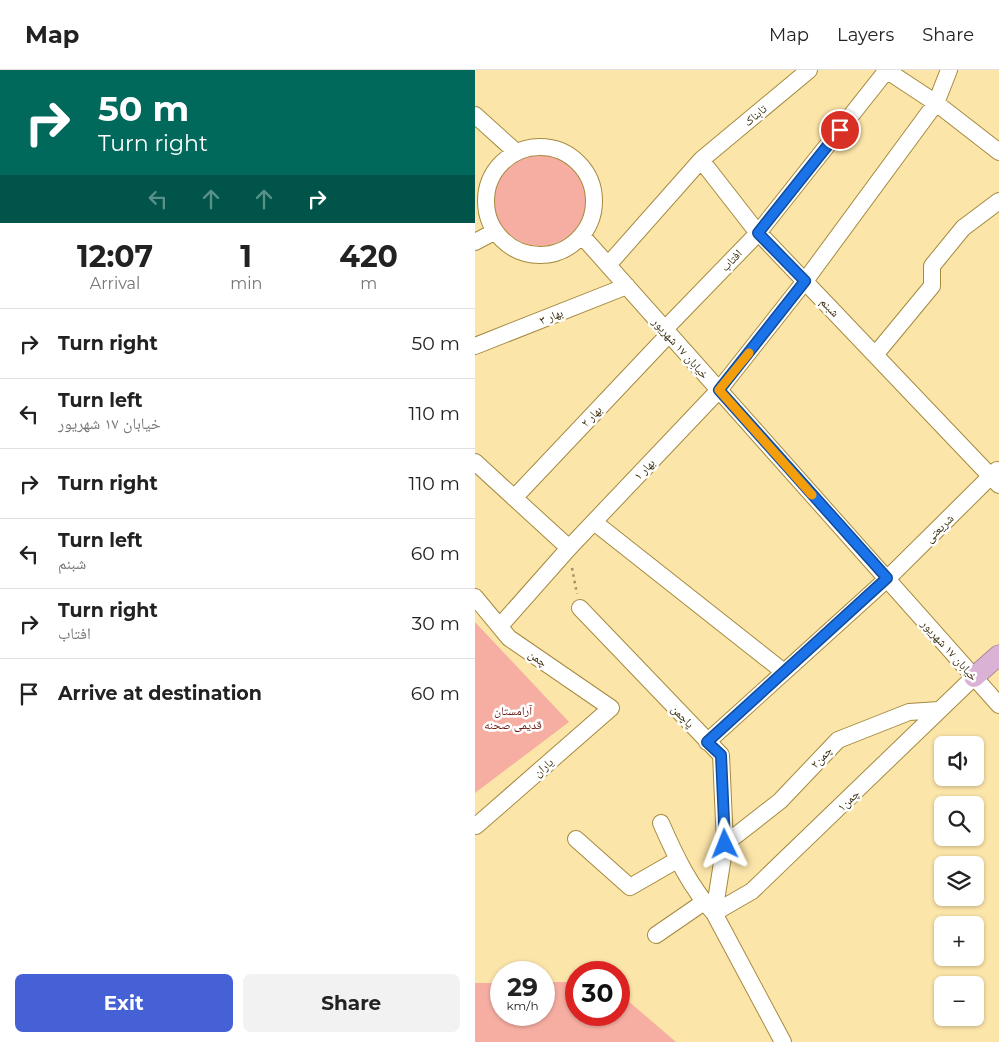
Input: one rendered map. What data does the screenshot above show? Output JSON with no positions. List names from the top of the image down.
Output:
{
  "streets": {
    "street": [
      "تابناک",
      "افتاب",
      "شبنم",
      "بهار ۳",
      "خیابان ۱۷ شهریور",
      "بهار ۲",
      "بهار ۱",
      "شریعتی",
      "چمن",
      "پاچمن",
      "چمن۲",
      "یاران",
      "چمن۱"
    ]
  },
  "crossings": [
    ["تابناک", "شبنم"],
    ["افتاب", "شبنم"],
    ["افتاب", "خیابان ۱۷ شهریور"],
    ["افتاب", "بهار ۲"],
    ["شبنم", "بهار ۱"],
    ["شبنم", "شریعتی"],
    ["بهار ۳", "خیابان ۱۷ شهریور"],
    ["خیابان ۱۷ شهریور", "بهار ۲"],
    ["خیابان ۱۷ شهریور", "بهار ۱"],
    ["خیابان ۱۷ شهریور", "شریعتی"],
    ["خیابان ۱۷ شهریور", "چمن۱"],
    ["بهار ۱", "چمن"],
    ["شریعتی", "پاچمن"],
    ["چمن", "یاران"],
    ["پاچمن", "چمن۲"],
    ["پاچمن", "چمن۱"],
    ["چمن۲", "چمن۱"]
  ],
  "parks": ["آرامستان قدیمی صحنه"],
  "page": {
    "header": "Map",
    "nav": ["Map", "Layers", "Share"],
    "turn": ["50 m", "Turn right"],
    "eta": [
      "12:07",
      "Arrival",
      "1",
      "min",
      "420",
      "m"
    ],
    "list": [
      {
        "name": "Turn right",
        "value": "50 m"
      },
      {
        "name": "Turn left",
        "note": "خیابان ۱۷ شهریور",
        "value": "110 m"
      },
      {
        "name": "Turn right",
        "value": "110 m"
      },
      {
        "name": "Turn left",
        "note": "شبنم",
        "value": "60 m"
      },
      {
        "name": "Turn right",
        "note": "افتاب",
        "value": "30 m"
      },
      {
        "name": "Arrive at destination",
        "value": "60 m"
      }
    ],
    "map_buttons": ["+", "−"],
    "speed": "29 km/h",
    "limit": "30",
    "buttons": ["Exit", "Share"]
  }
}
